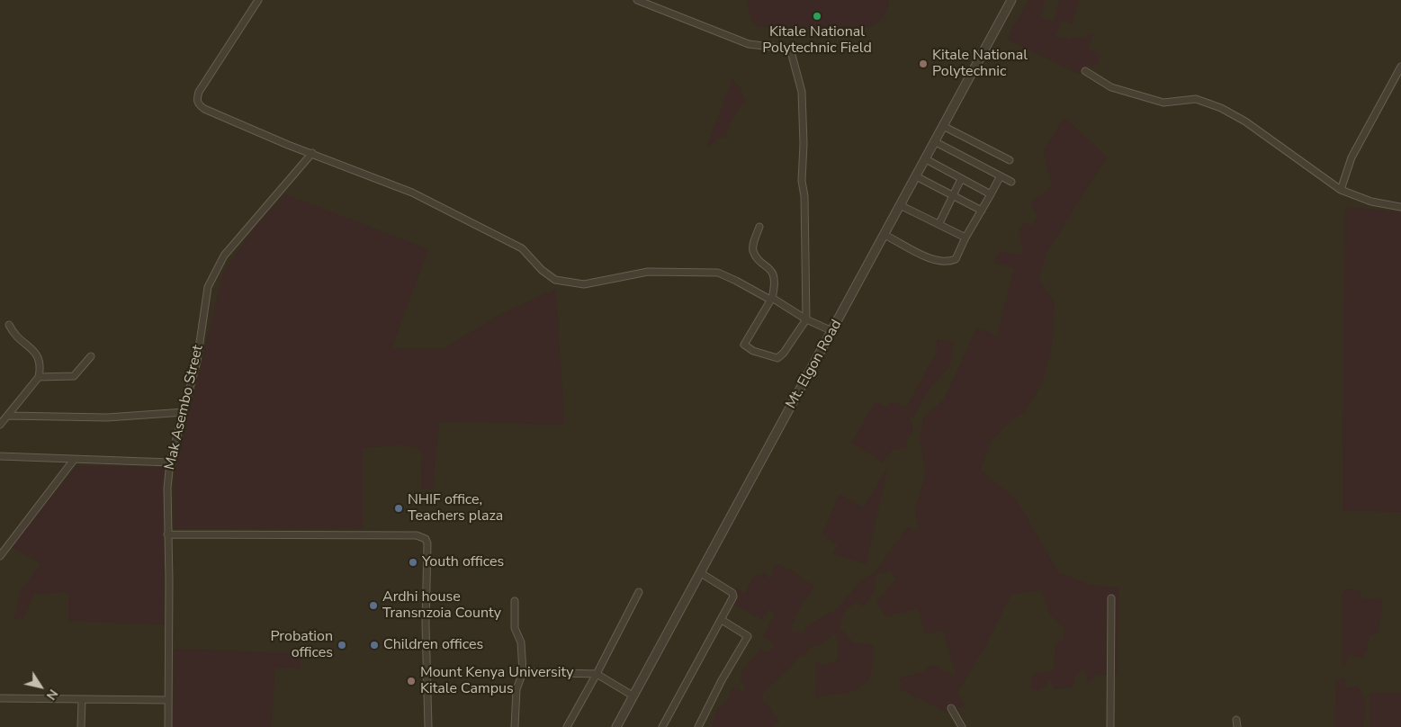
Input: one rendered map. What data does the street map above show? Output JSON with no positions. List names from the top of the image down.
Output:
{
  "streets": {
    "street": ["Mt. Elgon Road", "Mak Asembo Street"]
  },
  "places": [
    "Kitale National Polytechnic Field",
    "Kitale National Polytechnic",
    "NHIF office, Teachers plaza",
    "Youth offices",
    "Ardhi house Transnzoia County",
    "Probation offices",
    "Children offices",
    "Mount Kenya University Kitale Campus"
  ],
  "north": "bottom right"
}
